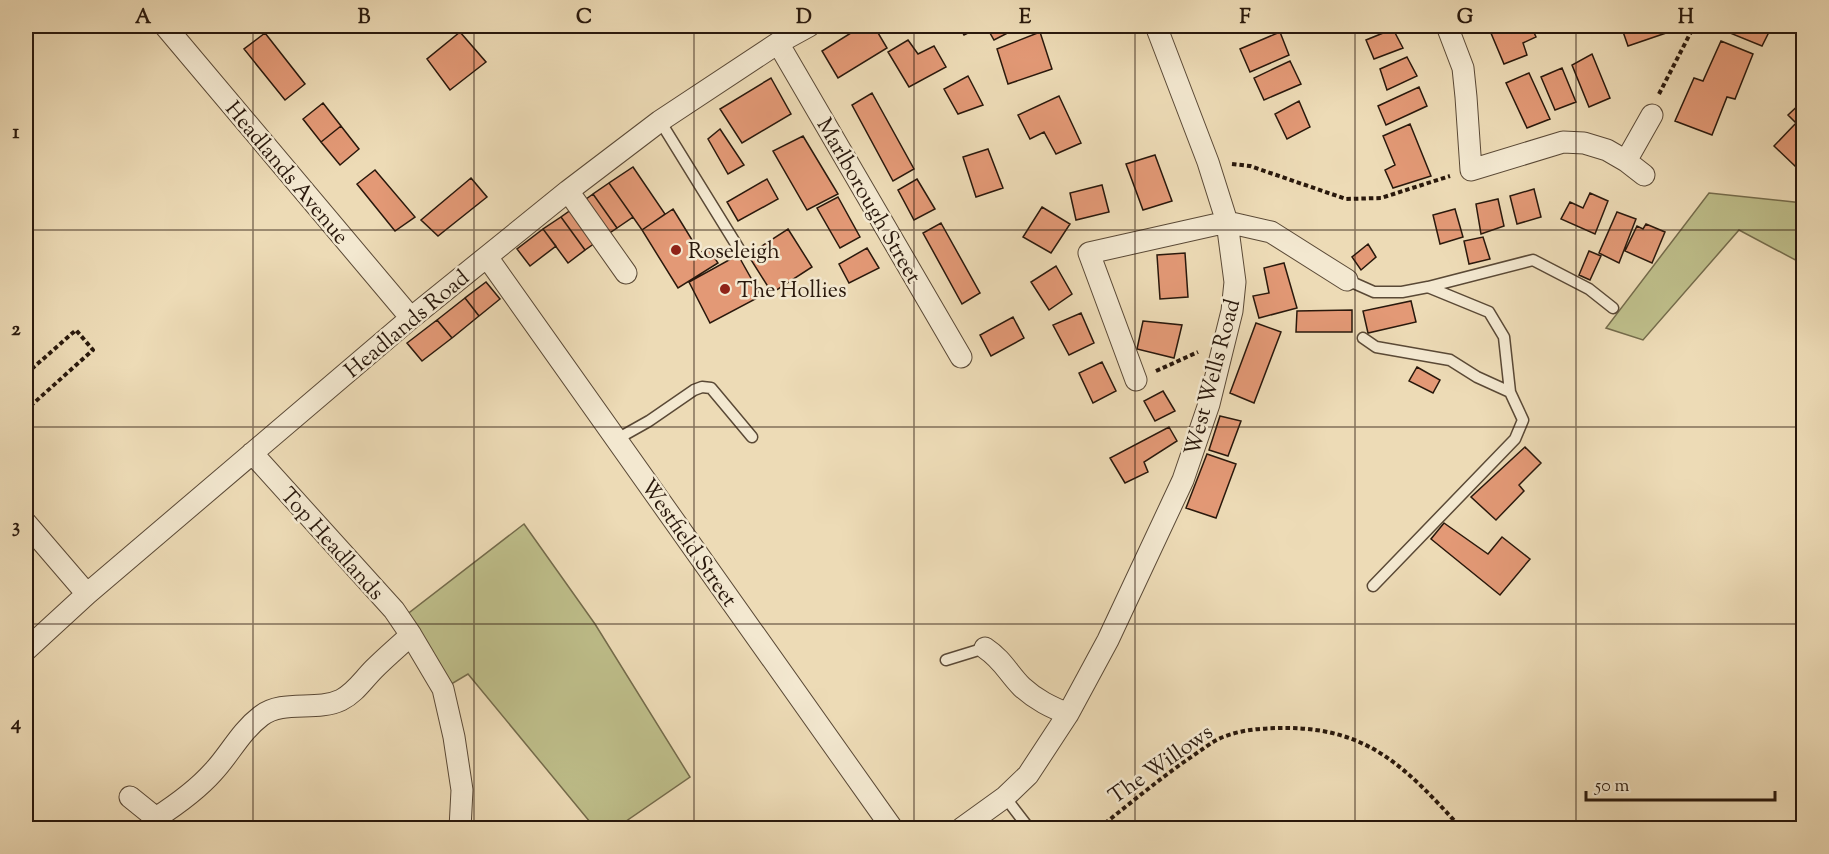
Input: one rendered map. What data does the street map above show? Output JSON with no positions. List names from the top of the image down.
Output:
{
  "streets": {
    "street": [
      "Headlands Avenue",
      "Marlborough Street",
      "Headlands Road",
      "West Wells Road",
      "Westfield Street",
      "Top Headlands"
    ],
    "path": ["The Willows"]
  },
  "crossings": [
    ["Headlands Avenue", "Headlands Road"],
    ["Marlborough Street", "Headlands Road"],
    ["Headlands Road", "Westfield Street"],
    ["Headlands Road", "Top Headlands"]
  ],
  "places": ["Roseleigh", "The Hollies"],
  "scale_bar": "50 m",
  "grid": {
    "columns": [
      "A",
      "B",
      "C",
      "D",
      "E",
      "F",
      "G",
      "H"
    ],
    "rows": [
      "1",
      "2",
      "3",
      "4"
    ]
  }
}
